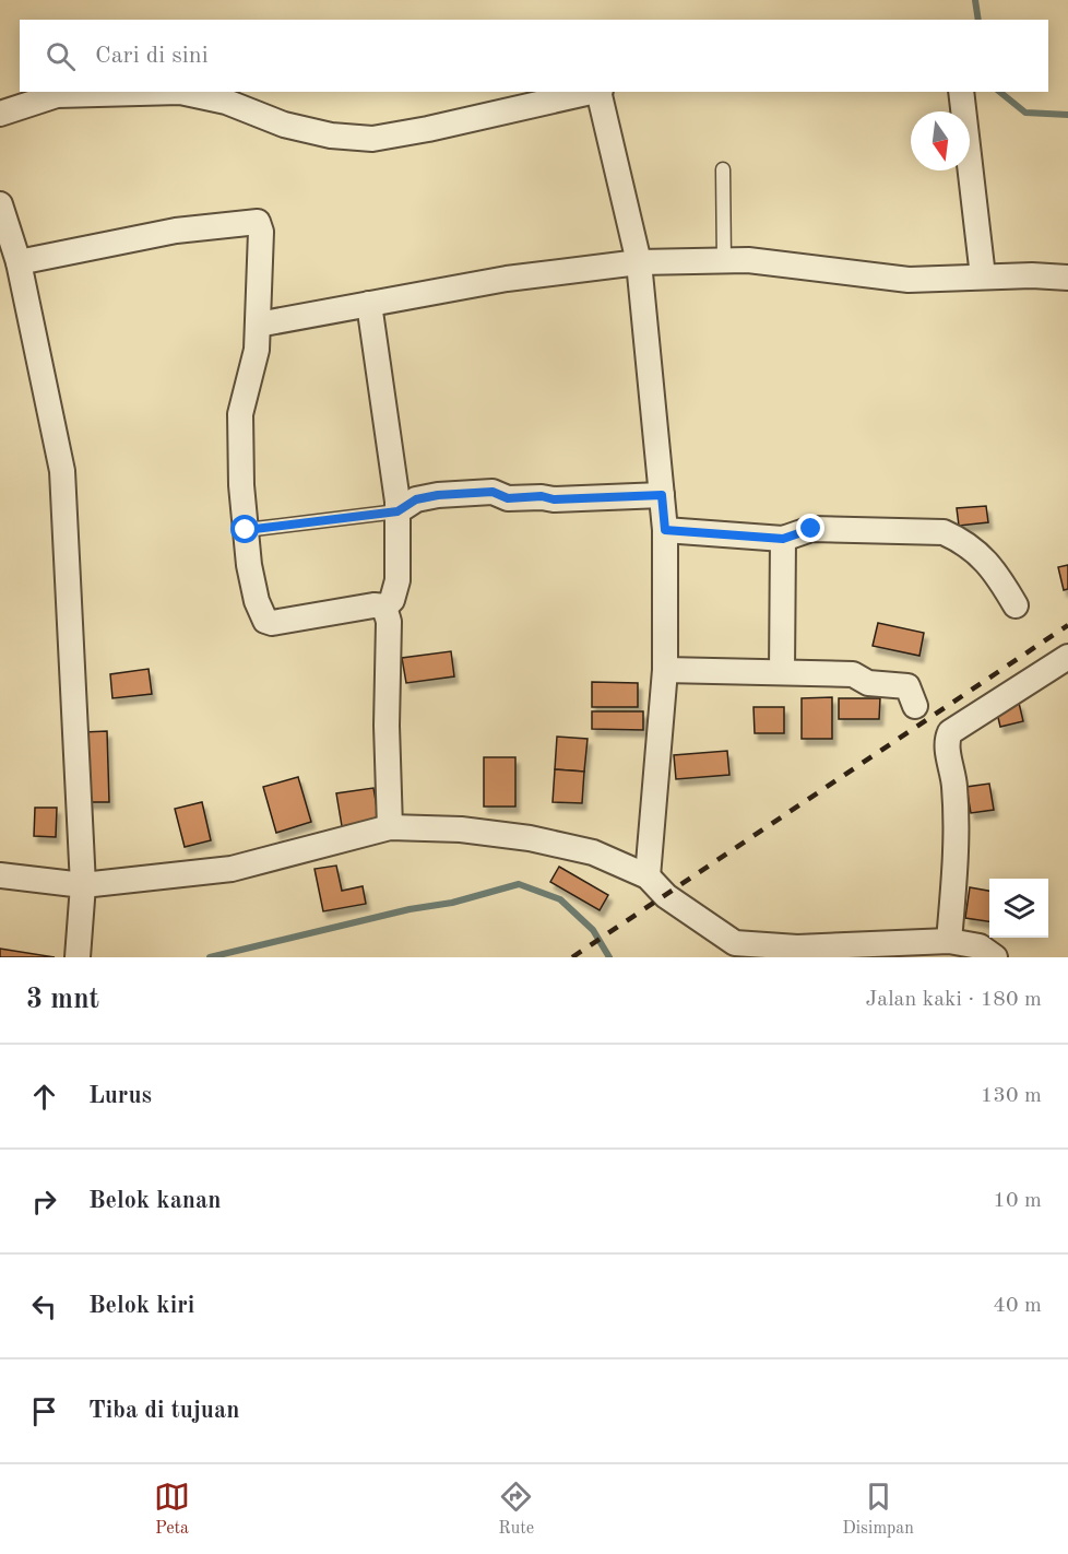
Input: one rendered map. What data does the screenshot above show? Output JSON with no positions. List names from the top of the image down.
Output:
{
  "north": "bottom",
  "page": {
    "search": "Cari di sini",
    "heading": ["3 mnt", "Jalan kaki · 180 m"],
    "list": [
      ["Lurus", "130 m"],
      ["Belok kanan", "10 m"],
      ["Belok kiri", "40 m"],
      "Tiba di tujuan"
    ],
    "nav": ["Peta", "Rute", "Disimpan"]
  }
}
